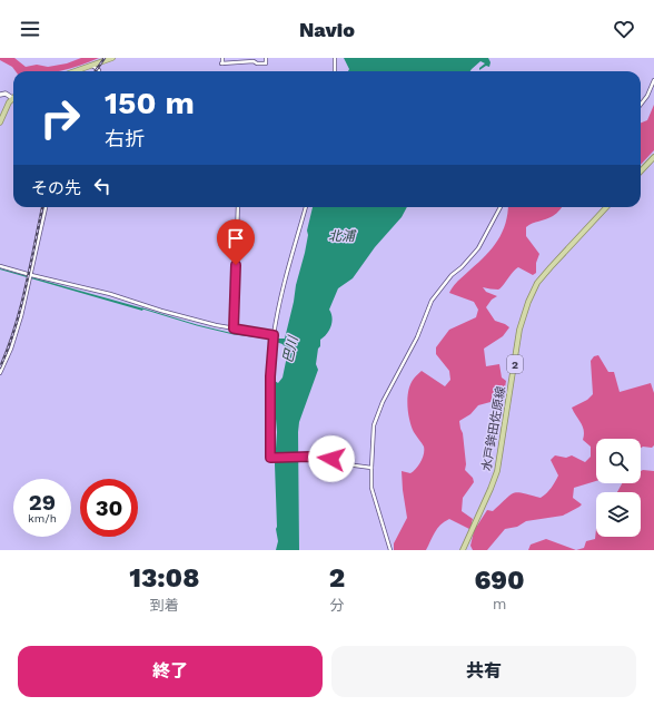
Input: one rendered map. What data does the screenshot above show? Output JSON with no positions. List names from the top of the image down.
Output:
{
  "streets": {
    "main road": ["2", "水戸鉾田佐原線"]
  },
  "water": ["北浦", "巴川"],
  "page": {
    "header": "Navio",
    "turn": ["150 m", "右折"],
    "then": "その先",
    "speed": "29 km/h",
    "limit": "30",
    "eta": [
      "13:08",
      "到着",
      "2",
      "分",
      "690",
      "m"
    ],
    "buttons": ["終了", "共有"]
  }
}
